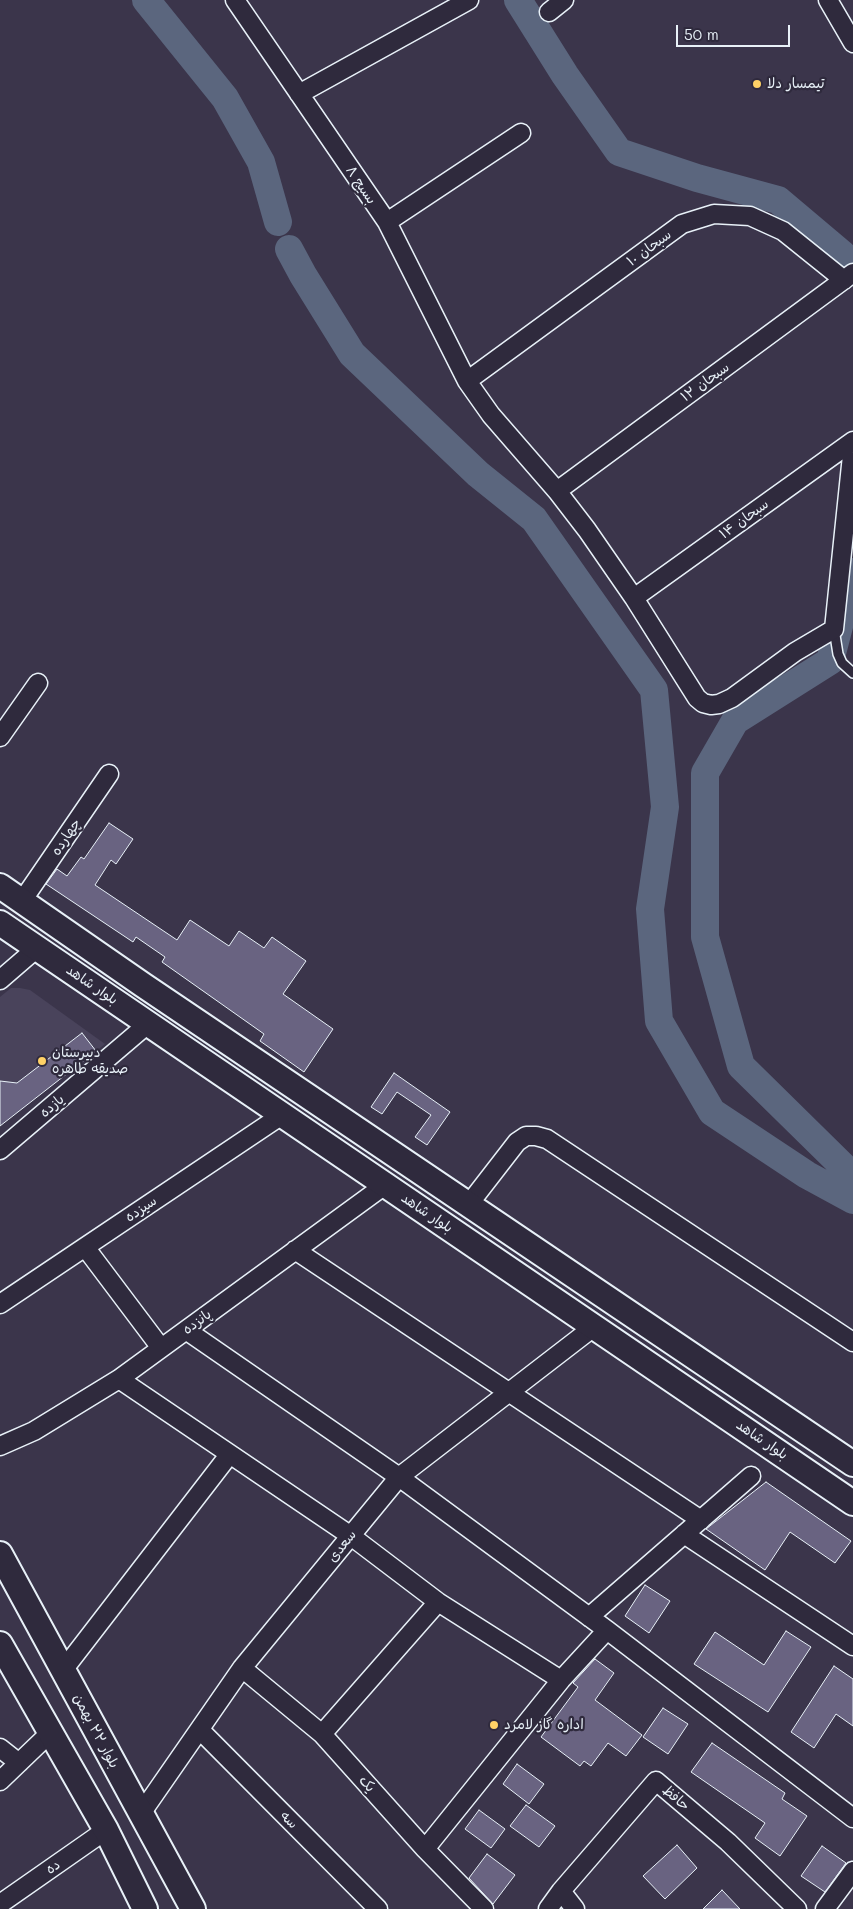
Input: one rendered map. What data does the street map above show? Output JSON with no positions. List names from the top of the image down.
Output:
{
  "streets": {
    "main road": ["بلوار شاهد", "بلوار ۲۲ بهمن"],
    "street": [
      "بسیج ۸",
      "سبحان ۱۰",
      "سبحان ۱۲",
      "سبحان ۱۴",
      "چهارده",
      "یازده",
      "سیزده",
      "پانزده",
      "سعدی",
      "یک",
      "حافظ",
      "سه",
      "ده"
    ]
  },
  "crossings": [
    ["بسیج ۸", "سبحان ۱۰"],
    ["بسیج ۸", "سبحان ۱۲"],
    ["بسیج ۸", "سبحان ۱۴"],
    ["سبحان ۱۰", "سبحان ۱۲"],
    ["چهارده", "بلوار شاهد"],
    ["بلوار شاهد", "یازده"],
    ["بلوار شاهد", "سیزده"],
    ["بلوار شاهد", "پانزده"],
    ["بلوار شاهد", "سعدی"],
    ["سعدی", "بلوار ۲۲ بهمن"],
    ["سعدی", "یک"],
    ["سعدی", "سه"]
  ],
  "places": ["تیمسار دلا", "دبیرستان صدیقه طاهره", "اداره گاز لامرد"],
  "scale_bar": "50 m"
}
